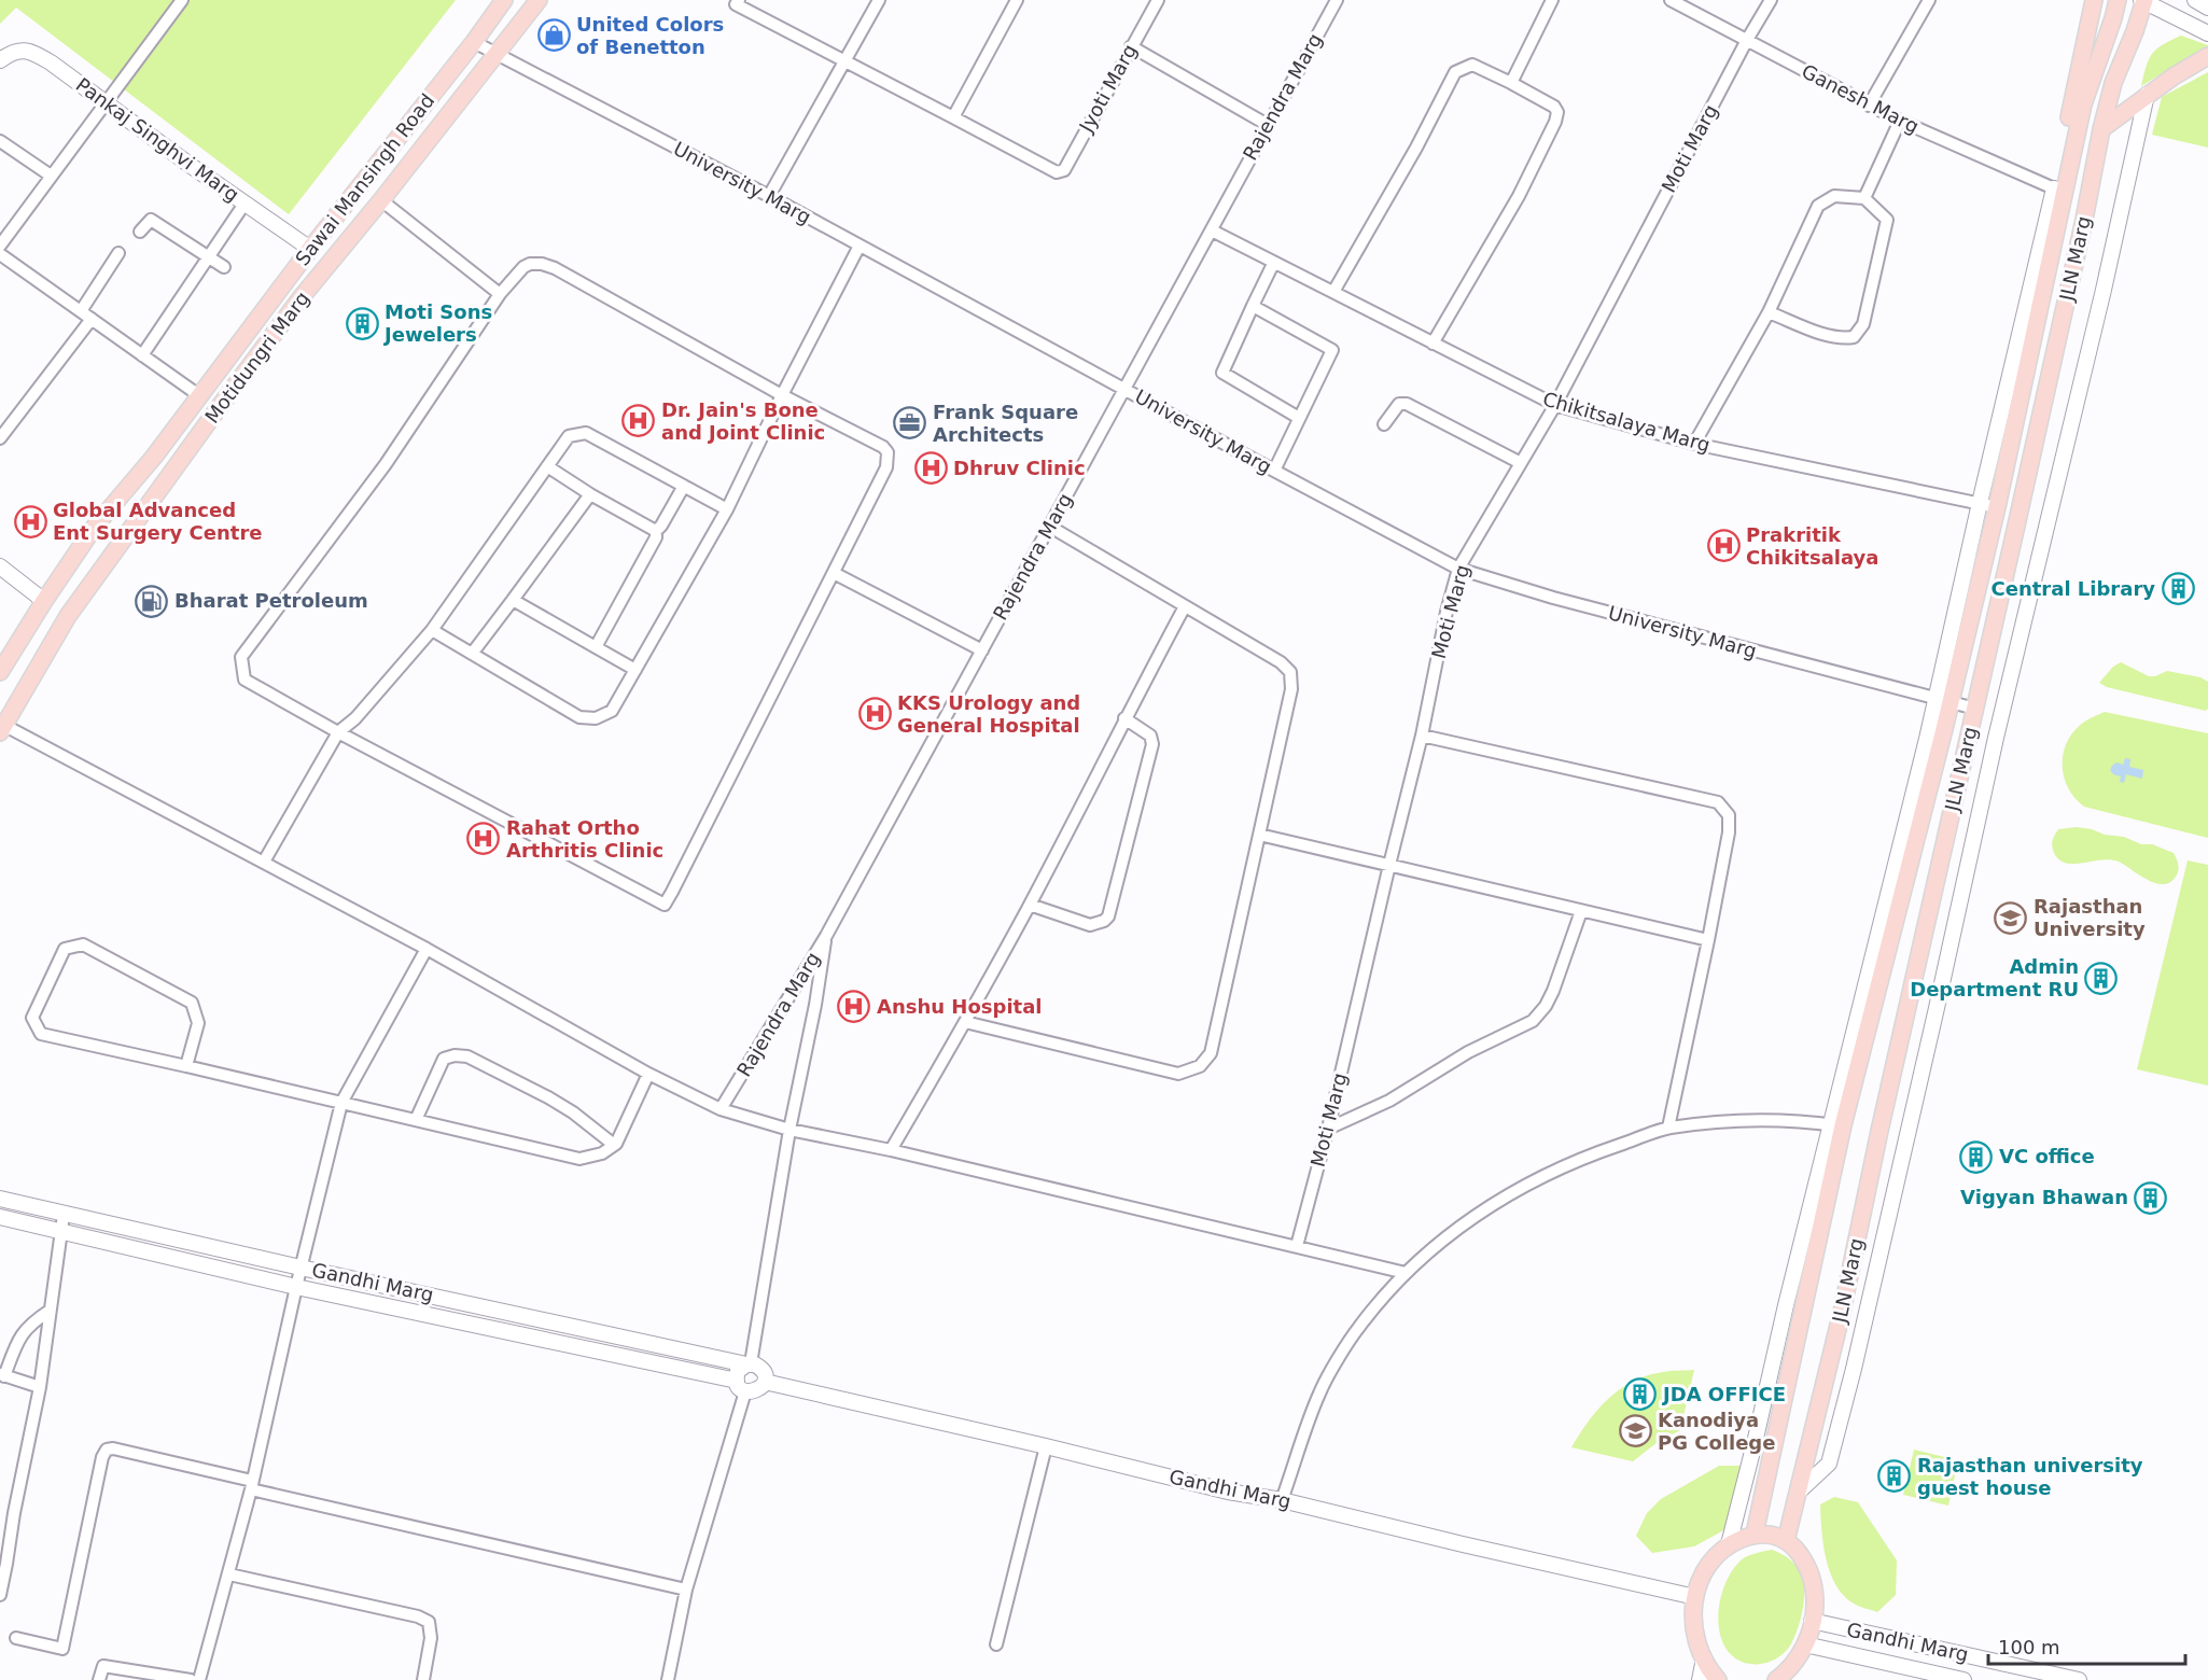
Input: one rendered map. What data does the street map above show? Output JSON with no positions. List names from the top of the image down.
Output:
{
  "streets": {
    "main road": [
      "Pankaj Singhvi Marg",
      "Sawai Mansingh Road",
      "JLN Marg",
      "Motidungri Marg",
      "Gandhi Marg"
    ],
    "street": [
      "Jyoti Marg",
      "Rajendra Marg",
      "Ganesh Marg",
      "Moti Marg",
      "University Marg",
      "Chikitsalaya Marg"
    ]
  },
  "crossings": [
    ["Rajendra Marg", "University Marg"],
    ["Rajendra Marg", "Chikitsalaya Marg"],
    ["Ganesh Marg", "Moti Marg"],
    ["Ganesh Marg", "JLN Marg"],
    ["Pankaj Singhvi Marg", "Sawai Mansingh Road"],
    ["Moti Marg", "University Marg"],
    ["Moti Marg", "Chikitsalaya Marg"],
    ["Sawai Mansingh Road", "University Marg"],
    ["University Marg", "JLN Marg"],
    ["University Marg", "Motidungri Marg"],
    ["JLN Marg", "Chikitsalaya Marg"]
  ],
  "places": {
    "shop": ["United Colors of Benetton"],
    "building": [
      "Moti Sons Jewelers",
      "Central Library",
      "Admin Department RU",
      "VC office",
      "Vigyan Bhawan",
      "JDA OFFICE",
      "Rajasthan university guest house"
    ],
    "hospital": [
      "Dr. Jain's Bone and Joint Clinic",
      "Dhruv Clinic",
      "Global Advanced Ent Surgery Centre",
      "Prakritik Chikitsalaya",
      "KKS Urology and General Hospital",
      "Rahat Ortho Arthritis Clinic",
      "Anshu Hospital"
    ],
    "office": ["Frank Square Architects"],
    "fuel station": ["Bharat Petroleum"],
    "school or university": ["Rajasthan University", "Kanodiya PG College"]
  },
  "scale_bar": "100 m"
}
